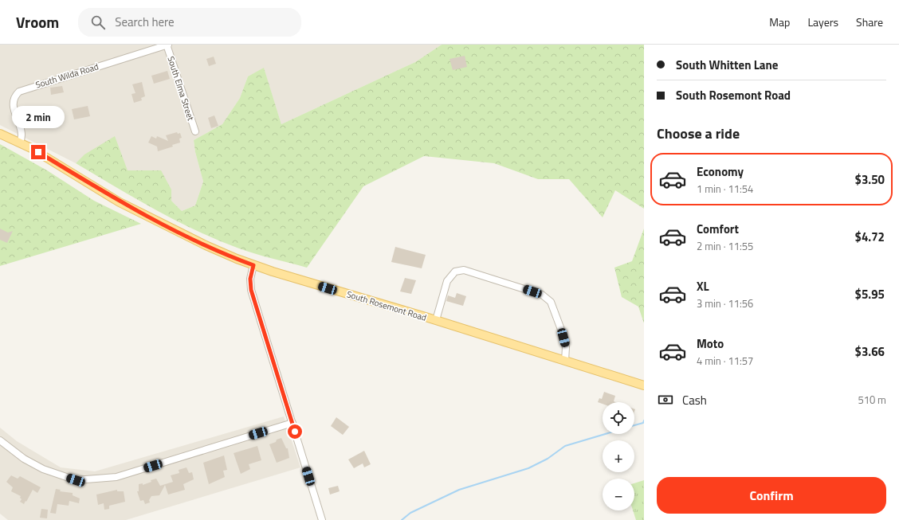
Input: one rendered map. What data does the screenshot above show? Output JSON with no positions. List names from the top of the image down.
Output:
{
  "streets": {
    "main road": ["South Rosemont Road"],
    "street": ["South Wilda Road", "South Elma Street"]
  },
  "crossings": [
    ["South Wilda Road", "South Elma Street"],
    ["South Wilda Road", "South Rosemont Road"]
  ],
  "page": {
    "header": "Vroom",
    "search": "Search here",
    "nav": ["Map", "Layers", "Share"],
    "banner": ["South Whitten Lane", "South Rosemont Road"],
    "bubble": "2 min",
    "heading": "Choose a ride",
    "list": [
      {
        "name": "Economy",
        "note": "1 min · 11:54",
        "value": "$3.50"
      },
      {
        "name": "Comfort",
        "note": "2 min · 11:55",
        "value": "$4.72"
      },
      {
        "name": "XL",
        "note": "3 min · 11:56",
        "value": "$5.95"
      },
      {
        "name": "Moto",
        "note": "4 min · 11:57",
        "value": "$3.66"
      }
    ],
    "pay": ["Cash", "510 m"],
    "map_buttons": ["+", "−"],
    "buttons": "Confirm"
  }
}
